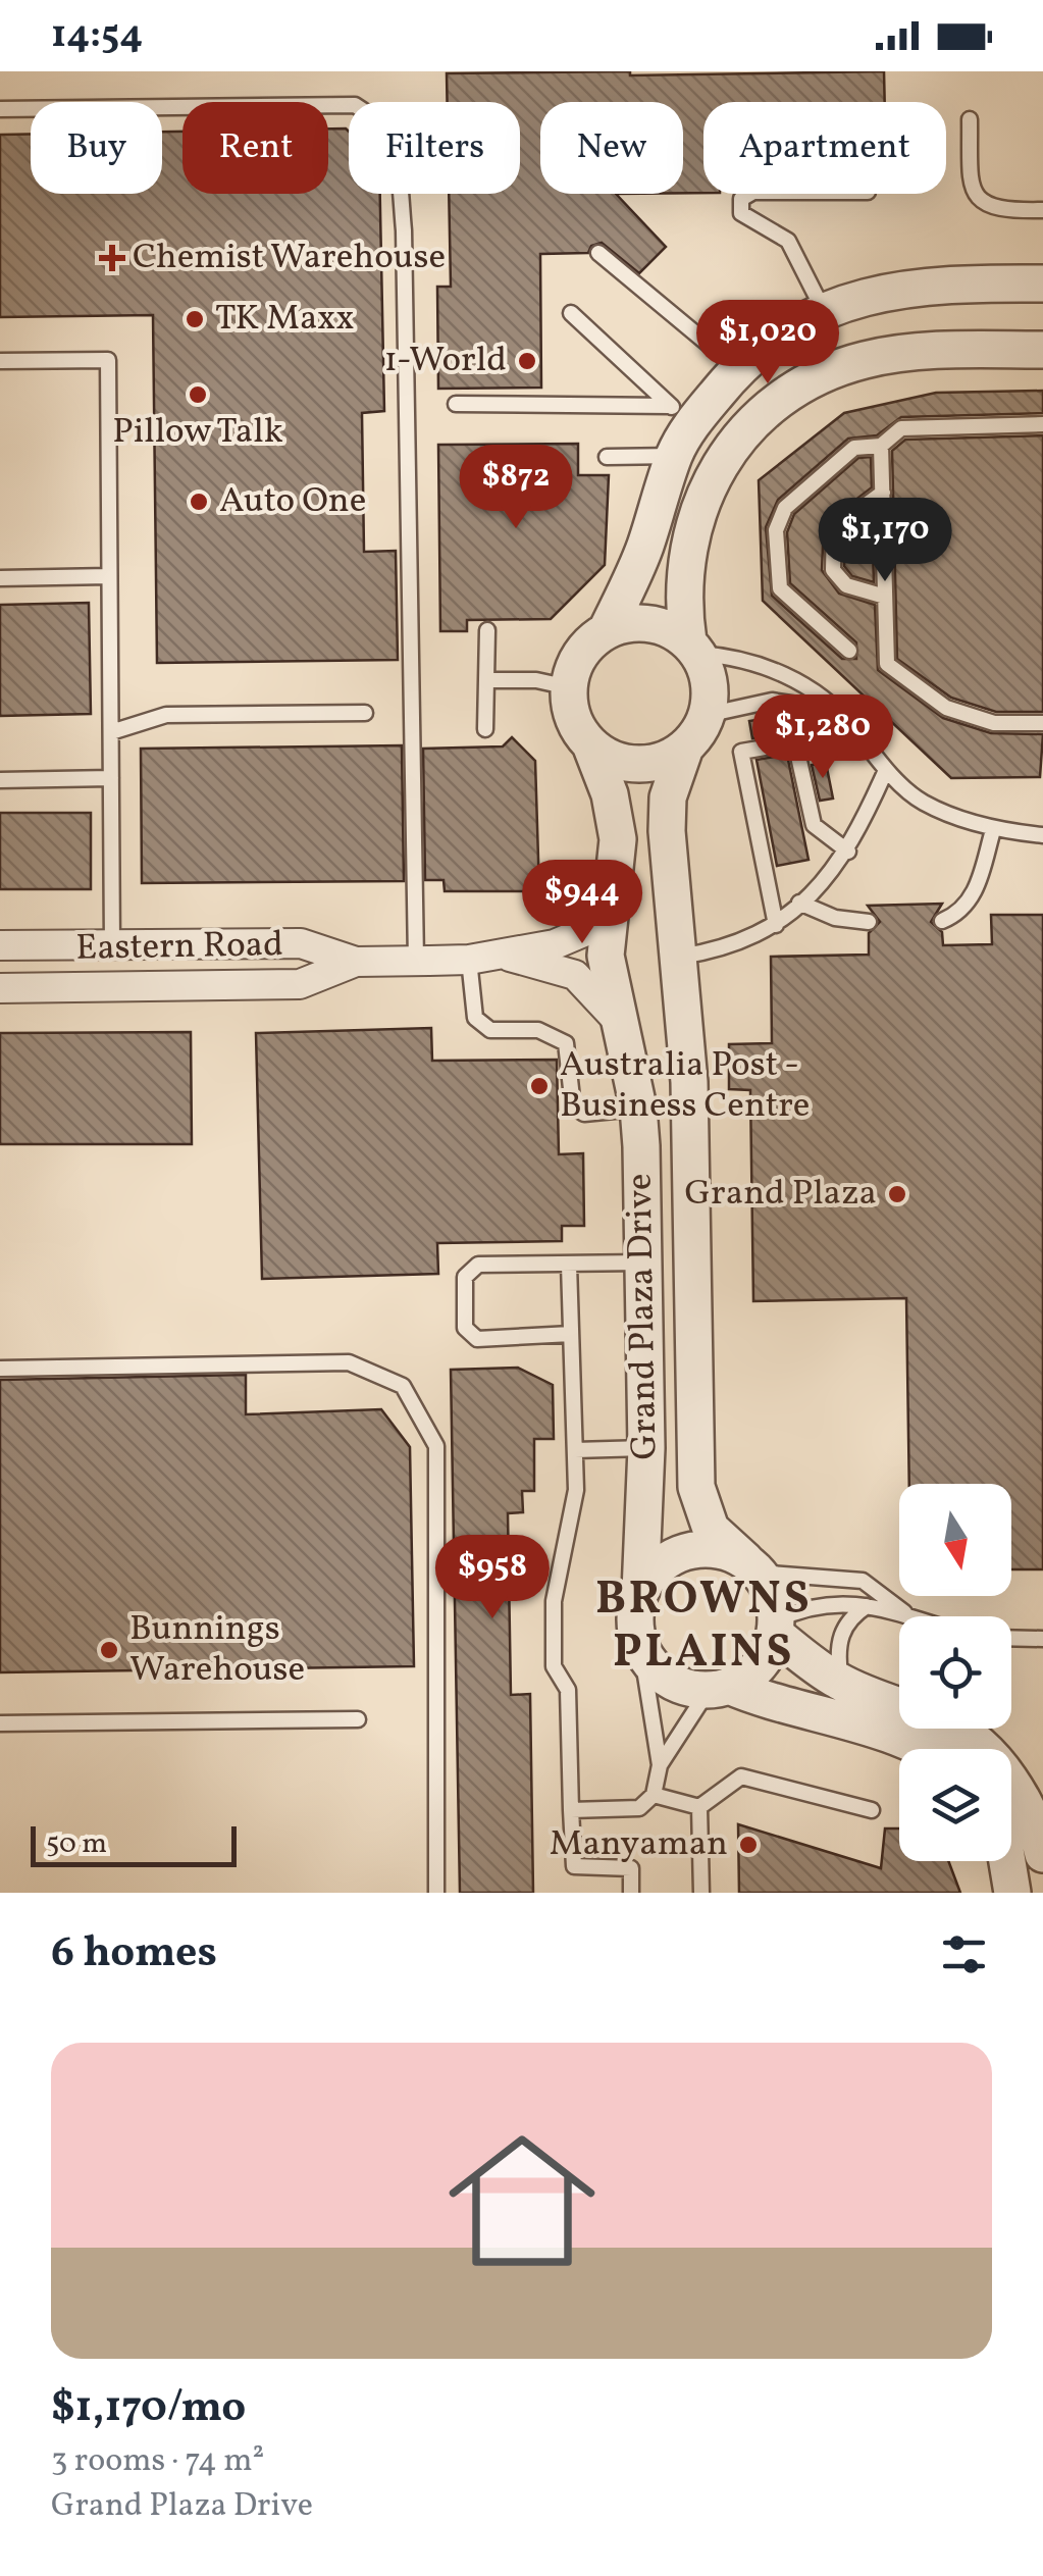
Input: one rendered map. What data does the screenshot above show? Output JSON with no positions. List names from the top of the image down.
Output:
{
  "streets": {
    "street": ["Eastern Road", "Grand Plaza Drive"]
  },
  "crossings": [
    ["Eastern Road", "Grand Plaza Drive"]
  ],
  "districts": ["BROWNS PLAINS"],
  "places": {
    "health": ["Chemist Warehouse"],
    "other": [
      "TK Maxx",
      "1-World",
      "Pillow Talk",
      "Auto One",
      "Australia Post - Business Centre",
      "Grand Plaza",
      "Bunnings Warehouse",
      "Manyaman"
    ]
  },
  "scale_bar": "50 m",
  "north": "bottom",
  "page": {
    "status": "14:54",
    "chip": [
      "Buy",
      "Rent",
      "Filters",
      "New",
      "Apartment"
    ],
    "price": [
      "$1,020",
      "$872",
      "$1,170",
      "$1,280",
      "$944",
      "$958"
    ],
    "scale": "50 m",
    "heading": "6 homes",
    "list": [
      {
        "name": "$1,170/mo",
        "note": "3 rooms · 74 m² · Grand Plaza Drive"
      }
    ]
  }
}
